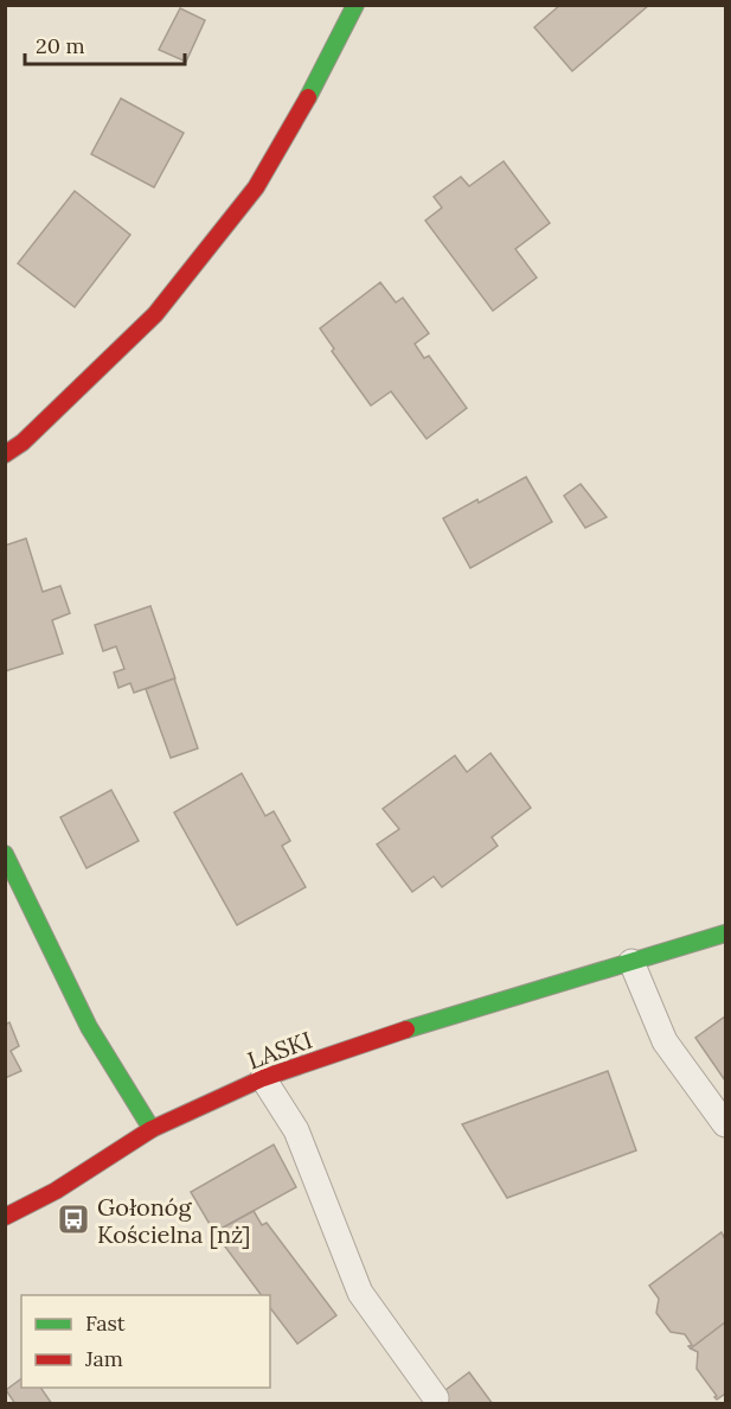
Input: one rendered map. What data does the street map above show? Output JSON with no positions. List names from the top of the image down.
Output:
{
  "streets": {
    "street": ["LASKI"]
  },
  "places": {
    "bus stop": ["Gołonóg Kościelna [nż]"]
  },
  "legend": ["Fast", "Jam"],
  "scale_bar": "20 m"
}
